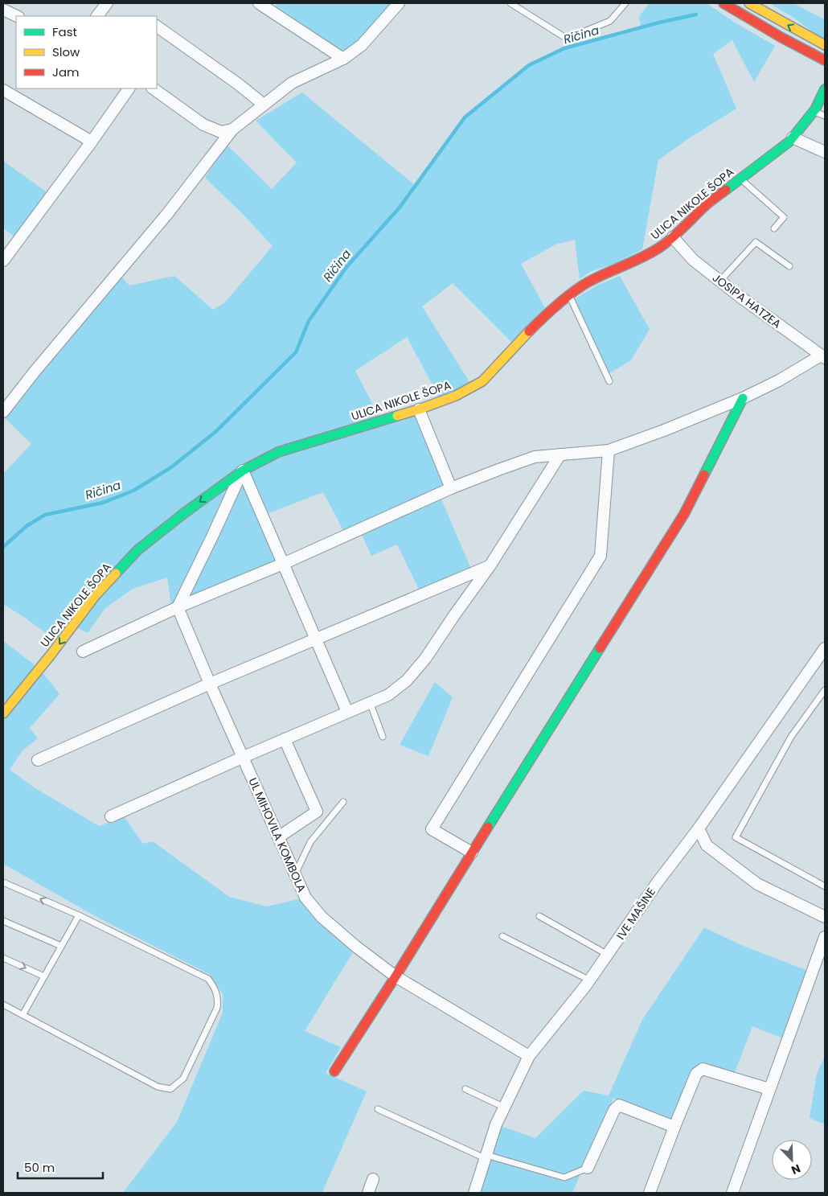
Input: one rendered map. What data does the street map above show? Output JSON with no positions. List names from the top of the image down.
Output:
{
  "streets": {
    "street": [
      "ULICA NIKOLE ŠOPA",
      "JOSIPA HATZEA",
      "UL MIHOVILA KOMBOLA",
      "IVE MAŠINE"
    ]
  },
  "crossings": [
    ["ULICA NIKOLE ŠOPA", "JOSIPA HATZEA"],
    ["UL MIHOVILA KOMBOLA", "IVE MAŠINE"]
  ],
  "water": ["Ričina"],
  "legend": ["Fast", "Slow", "Jam"],
  "scale_bar": "50 m",
  "north": "bottom right"
}
